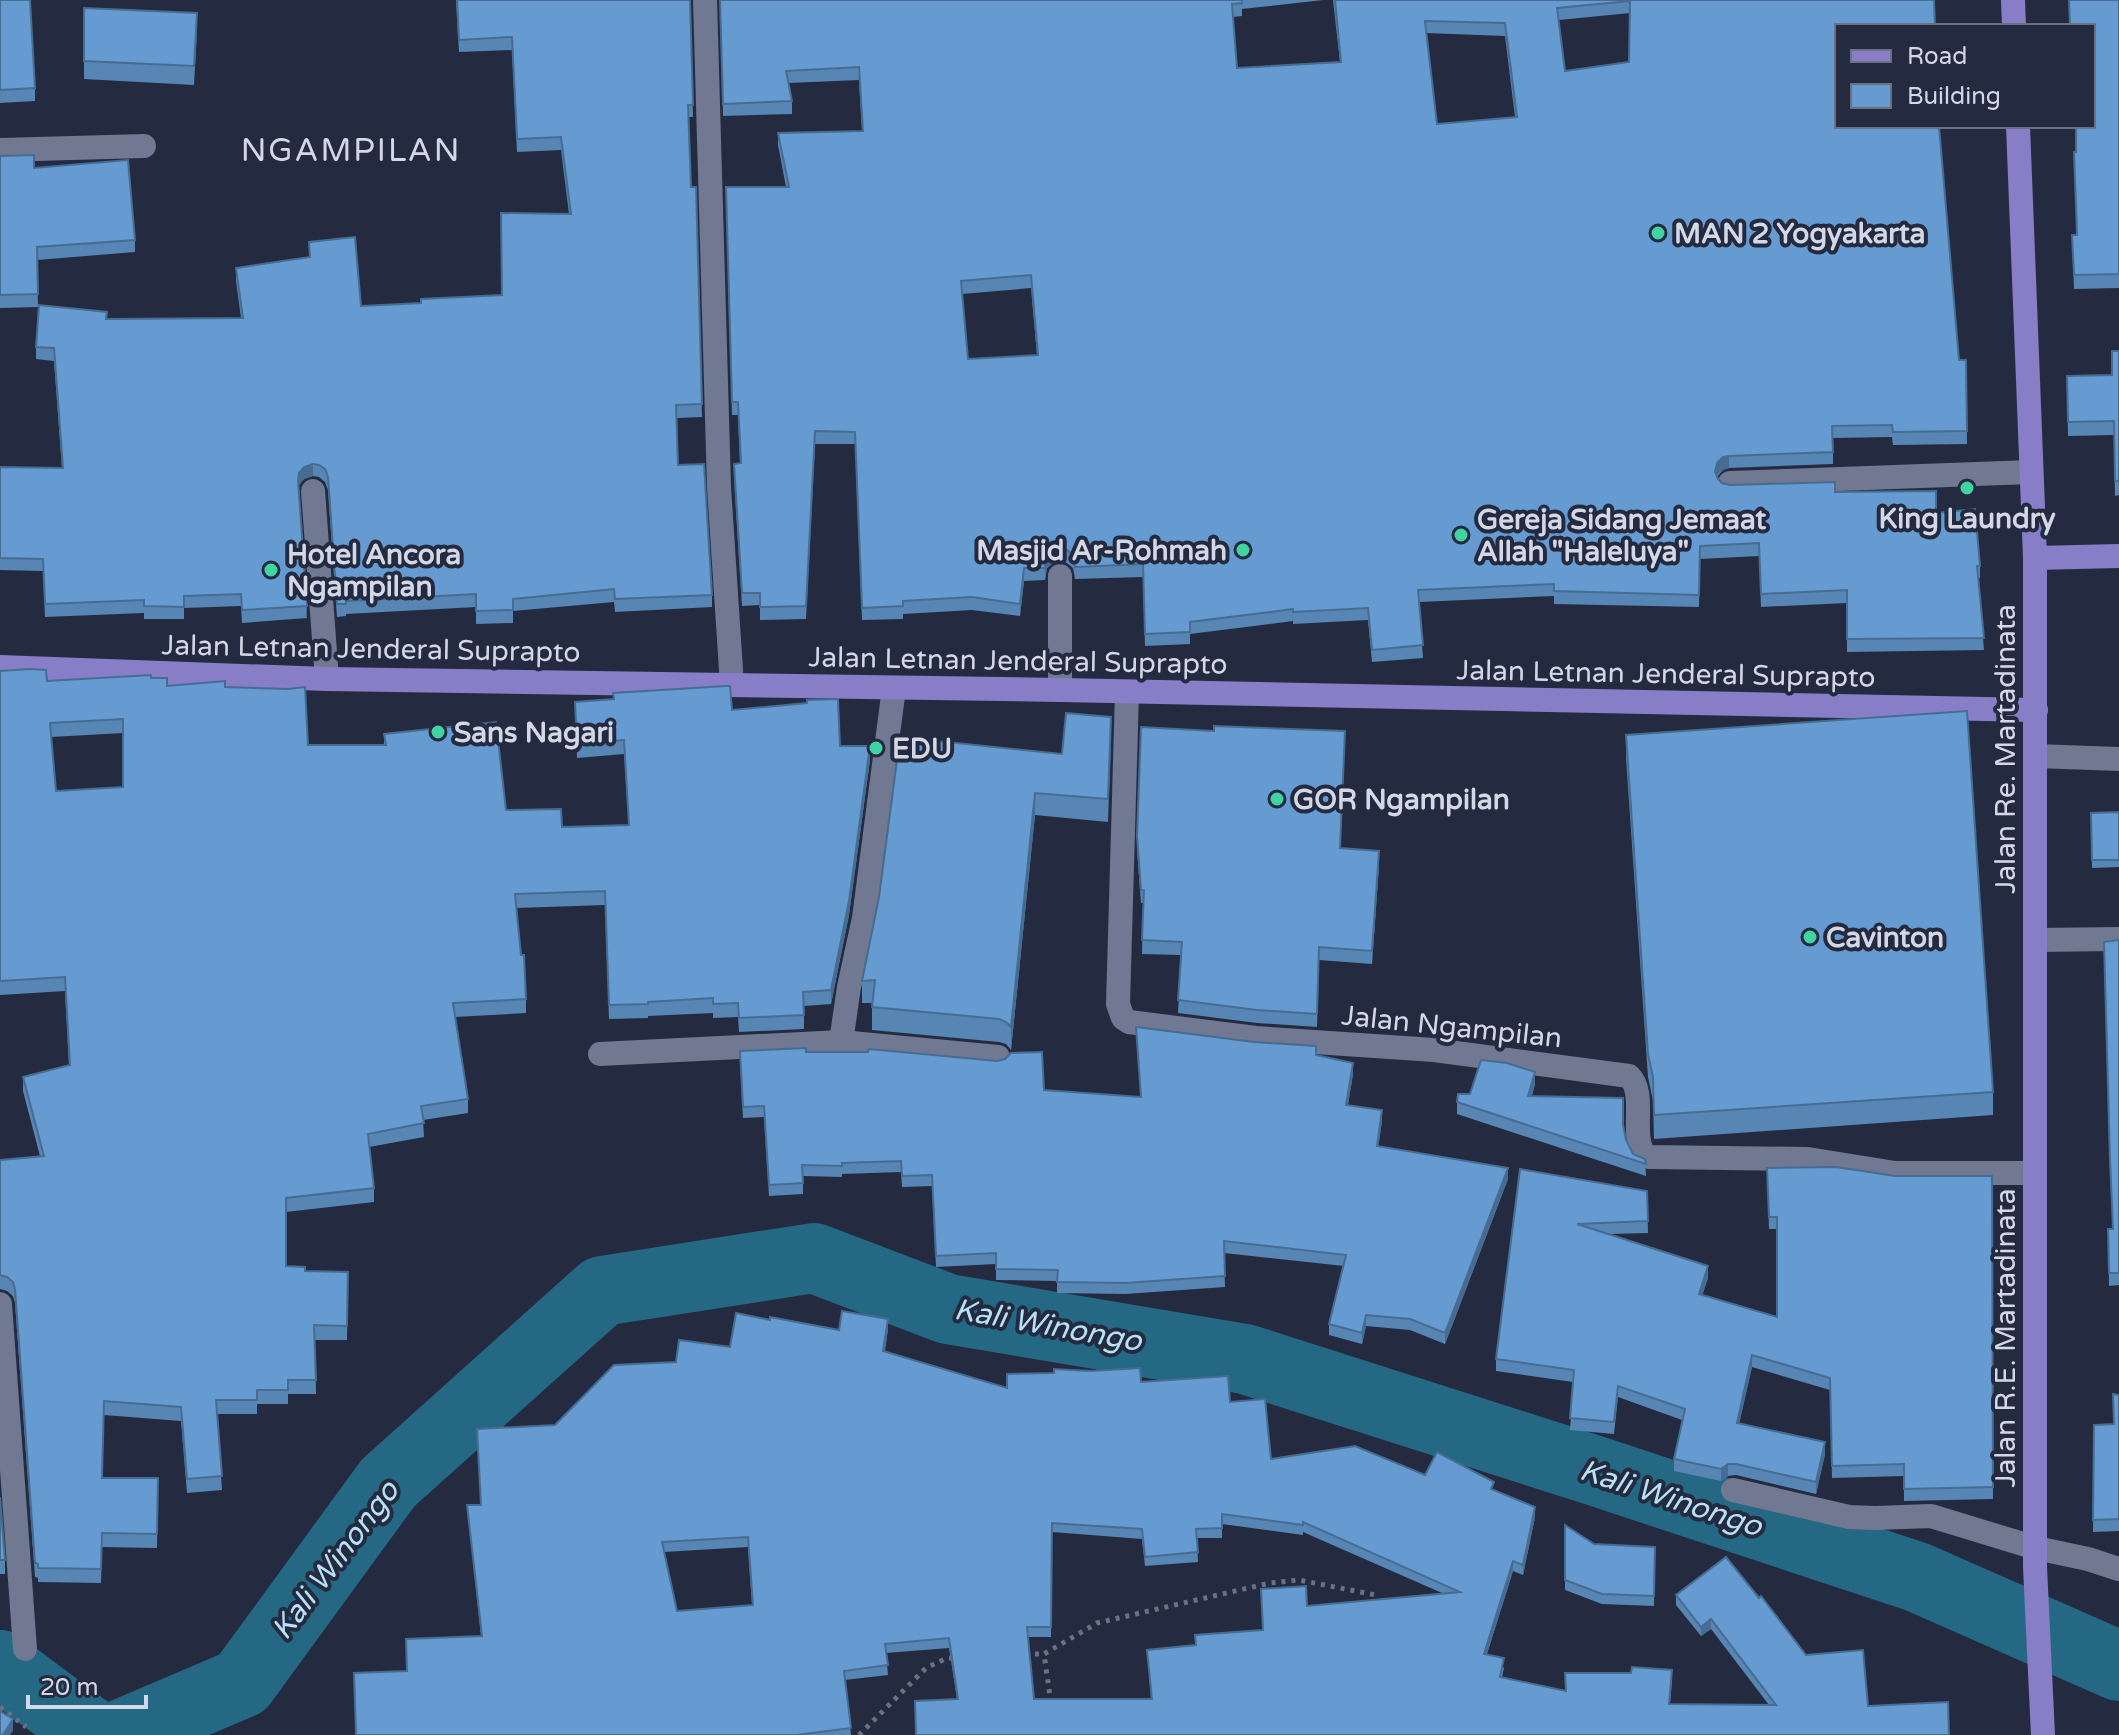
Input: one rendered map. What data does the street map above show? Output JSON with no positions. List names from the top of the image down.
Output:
{
  "streets": {
    "main road": ["Jalan Letnan Jenderal Suprapto", "Jalan Re. Martadinata", "Jalan R.E. Martadinata"],
    "street": ["Jalan Ngampilan"]
  },
  "crossings": [
    ["Jalan Letnan Jenderal Suprapto", "Jalan Re. Martadinata"],
    ["Jalan Letnan Jenderal Suprapto", "Jalan Ngampilan"],
    ["Jalan Re. Martadinata", "Jalan R.E. Martadinata"],
    ["Jalan Ngampilan", "Jalan R.E. Martadinata"]
  ],
  "districts": ["NGAMPILAN"],
  "water": ["Kali Winongo"],
  "places": [
    "MAN 2 Yogyakarta",
    "King Laundry",
    "Gereja Sidang Jemaat Allah \"Haleluya\"",
    "Masjid Ar-Rohmah",
    "Hotel Ancora Ngampilan",
    "Sans Nagari",
    "EDU",
    "GOR Ngampilan",
    "Cavinton"
  ],
  "legend": ["Road", "Building"],
  "scale_bar": "20 m"
}
